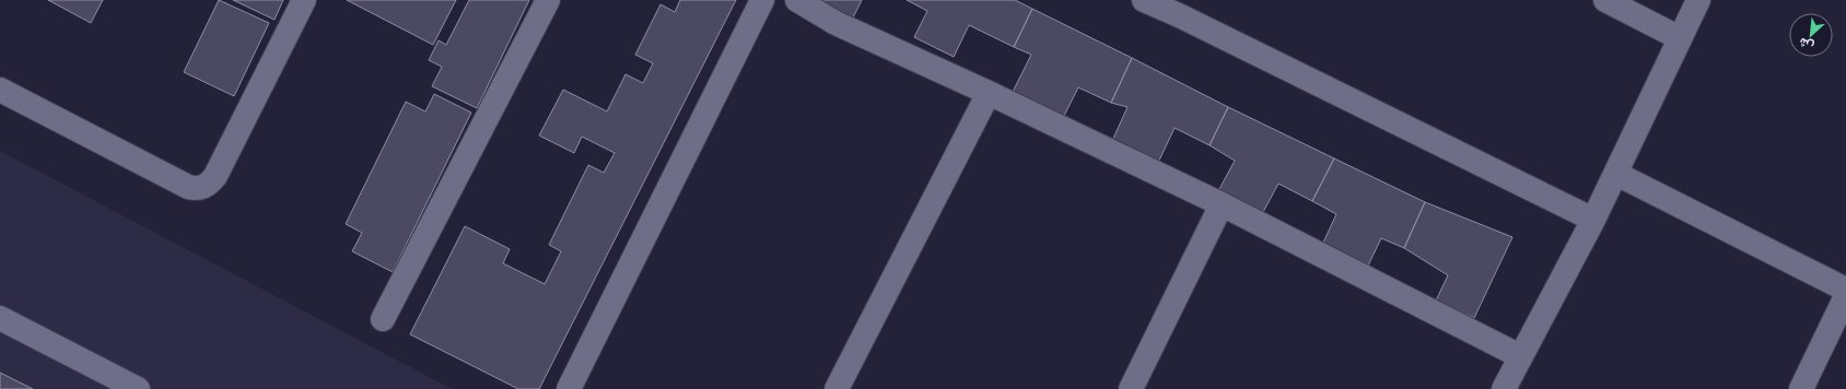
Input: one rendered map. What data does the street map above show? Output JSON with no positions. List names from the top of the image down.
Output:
{
  "north": "bottom left"
}
